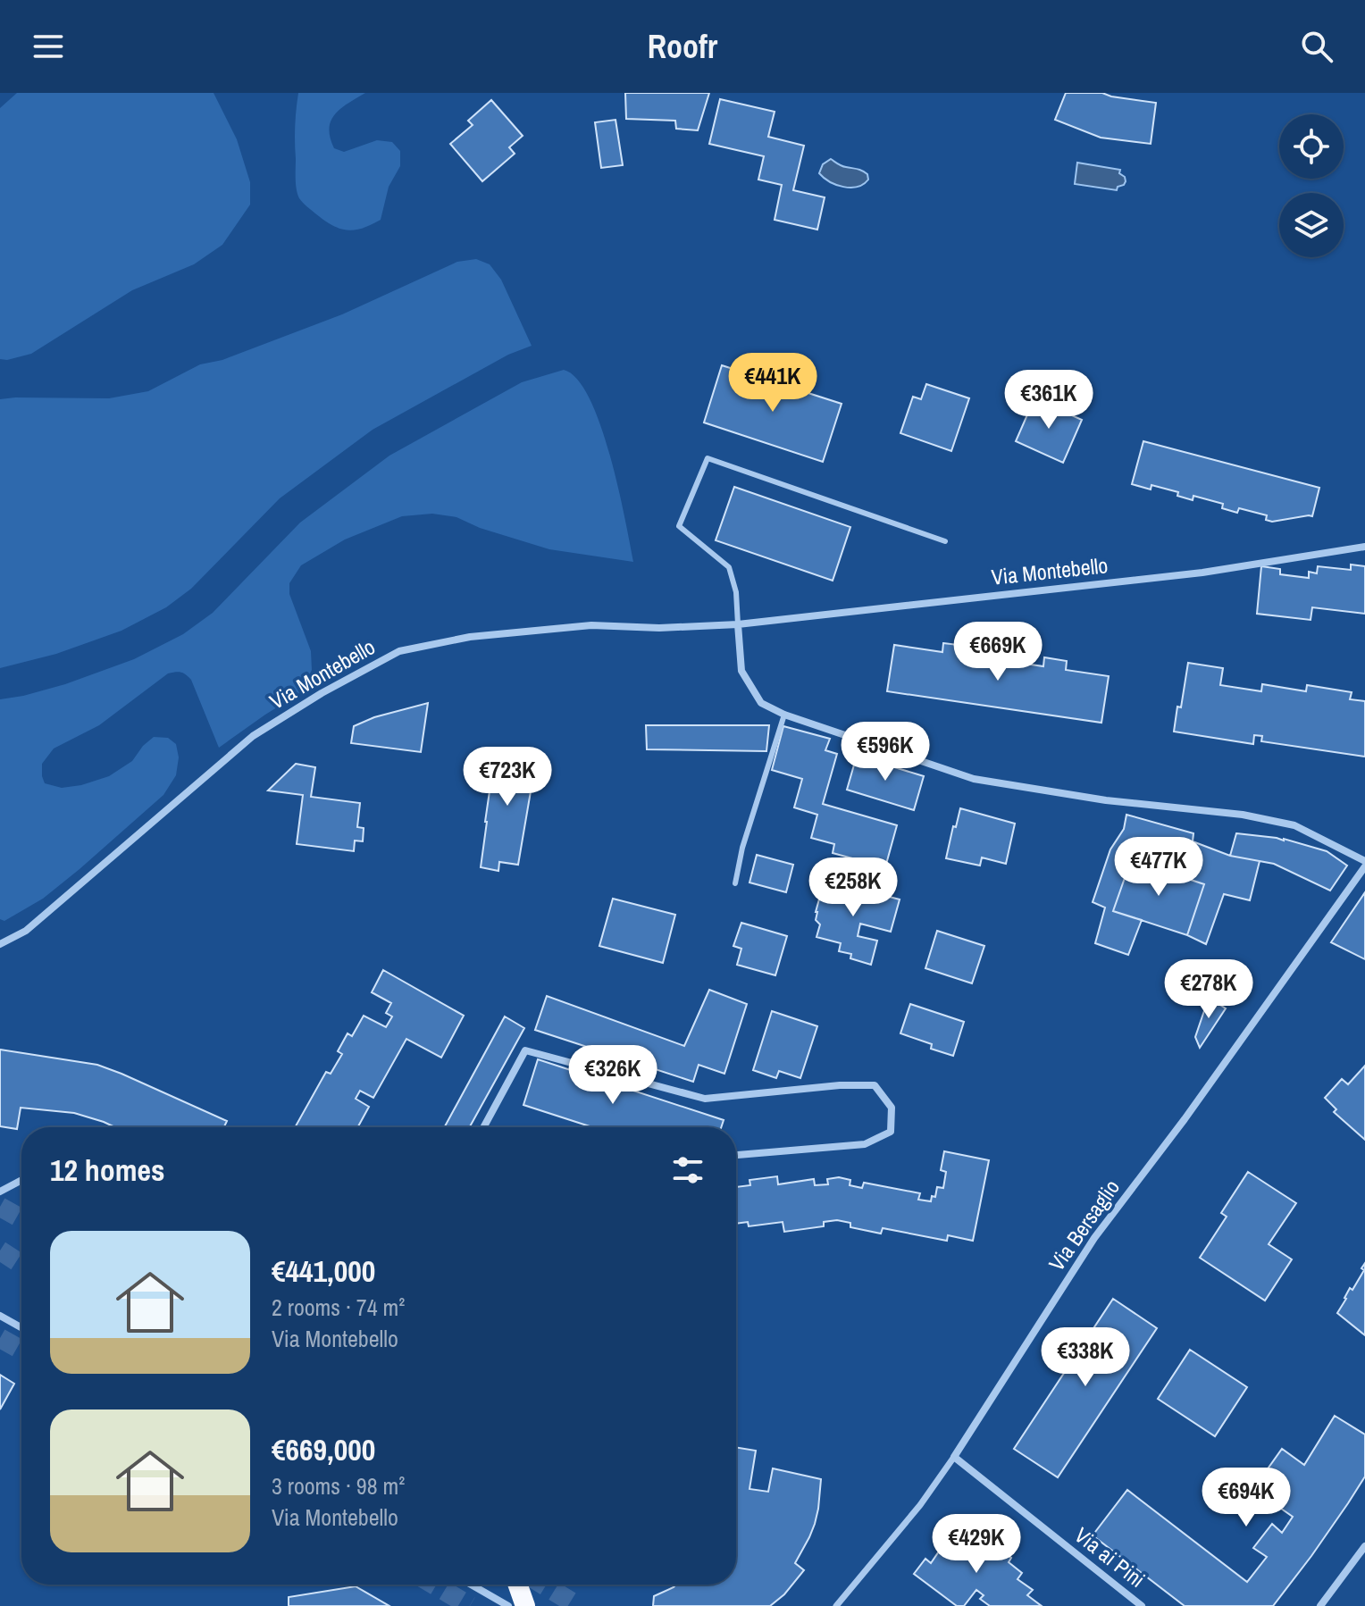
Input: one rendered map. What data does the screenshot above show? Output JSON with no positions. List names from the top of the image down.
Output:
{
  "streets": {
    "street": ["Via Montebello", "Via Bersaglio", "Via ai Pini"]
  },
  "crossings": [
    ["Via Bersaglio", "Via ai Pini"]
  ],
  "page": {
    "header": "Roofr",
    "price": [
      "€441K",
      "€361K",
      "€669K",
      "€596K",
      "€723K",
      "€477K",
      "€258K",
      "€278K",
      "€326K",
      "€338K",
      "€694K",
      "€429K"
    ],
    "heading": "12 homes",
    "list": [
      {
        "name": "€441,000",
        "note": "2 rooms · 74 m² · Via Montebello"
      },
      {
        "name": "€669,000",
        "note": "3 rooms · 98 m² · Via Montebello"
      }
    ]
  }
}
